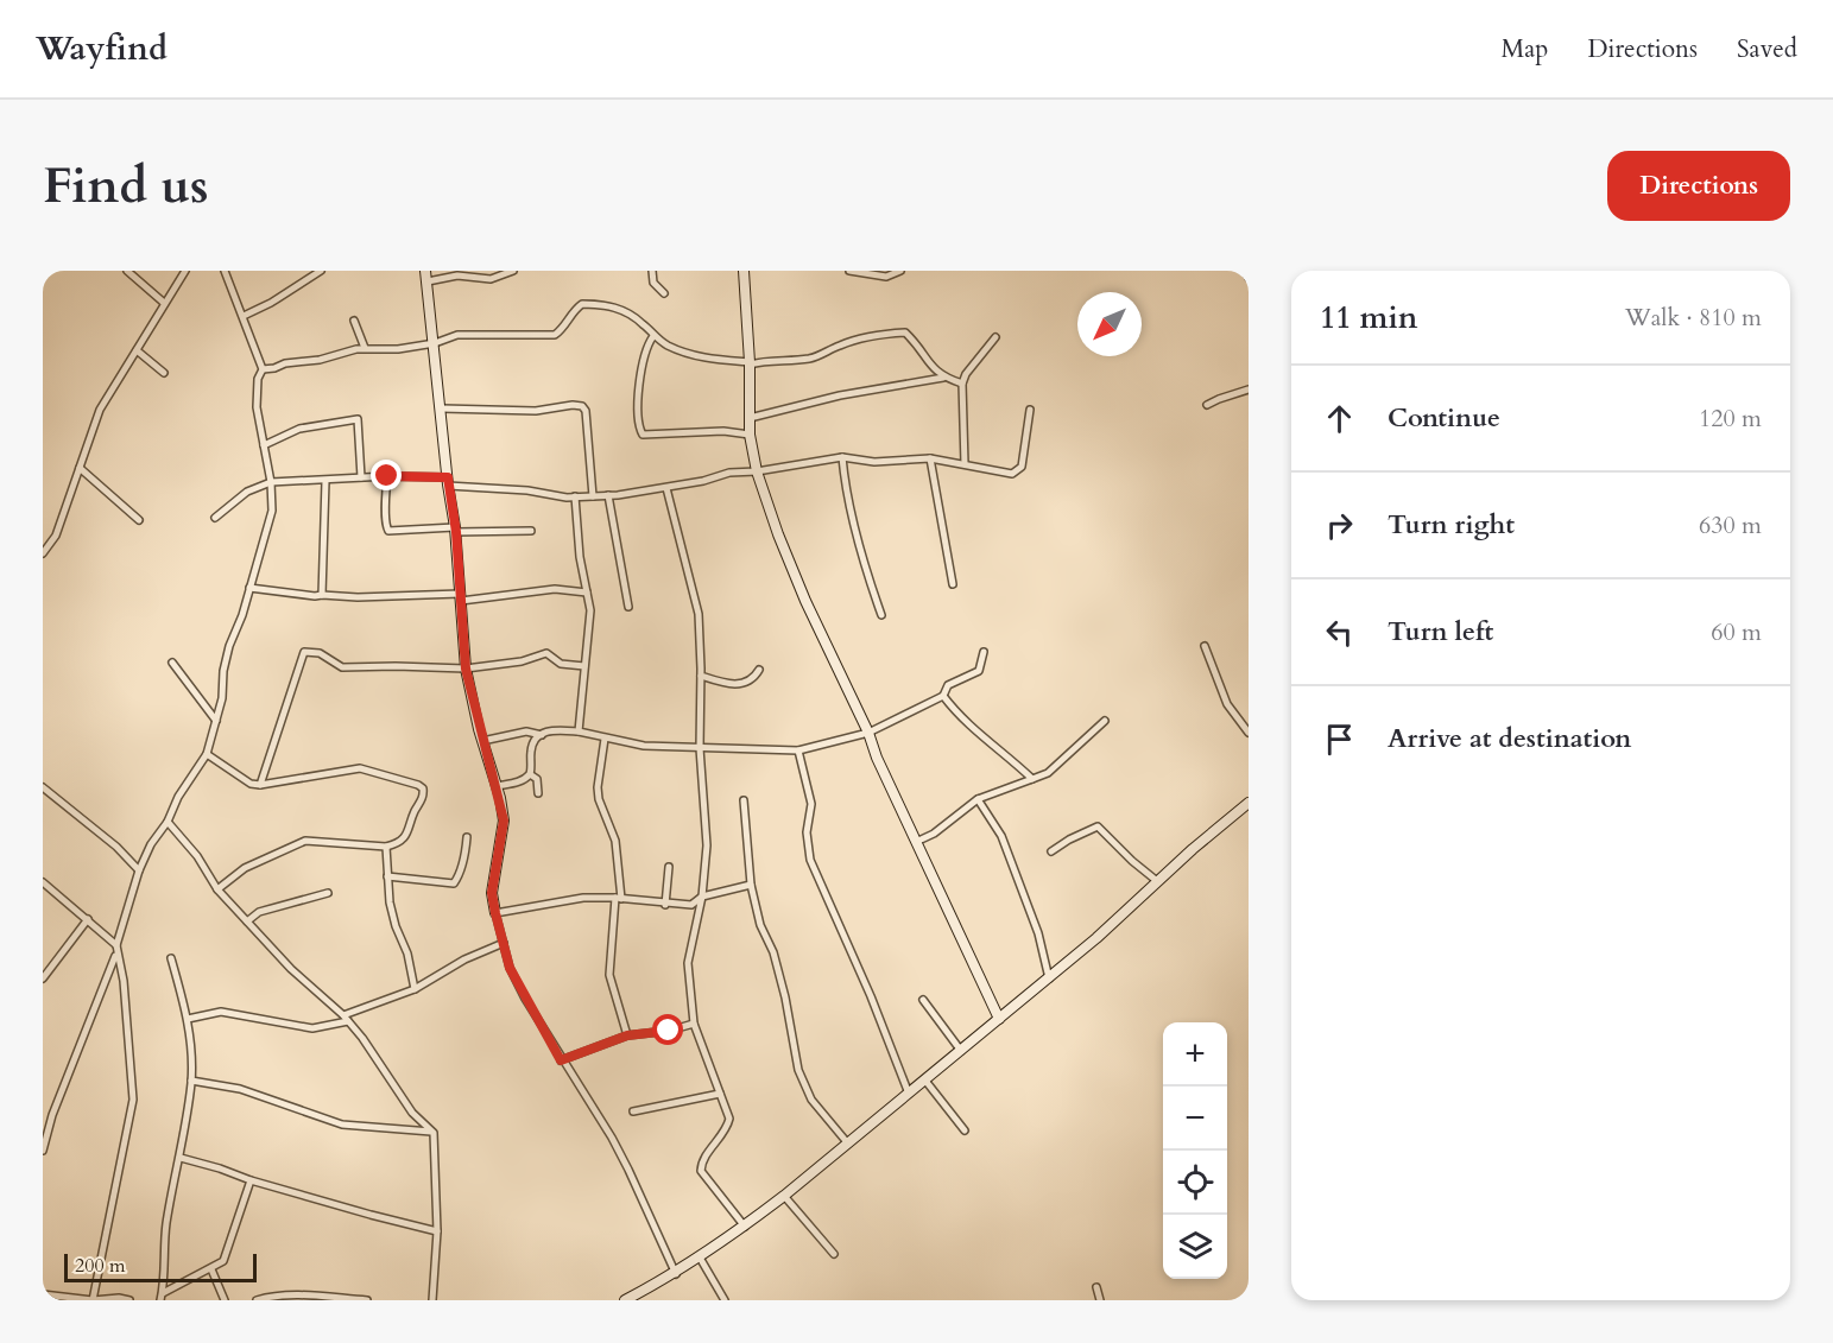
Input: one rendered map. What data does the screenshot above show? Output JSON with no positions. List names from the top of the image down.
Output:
{
  "scale_bar": "200 m",
  "north": "bottom left",
  "page": {
    "header": "Wayfind",
    "nav": ["Map", "Directions", "Saved"],
    "buttons": "Directions",
    "title": "Find us",
    "heading": ["11 min", "Walk · 810 m"],
    "list": [
      ["Continue", "120 m"],
      ["Turn right", "630 m"],
      ["Turn left", "60 m"],
      "Arrive at destination"
    ],
    "map_buttons": ["+", "−"],
    "scale": "200 m"
  }
}
